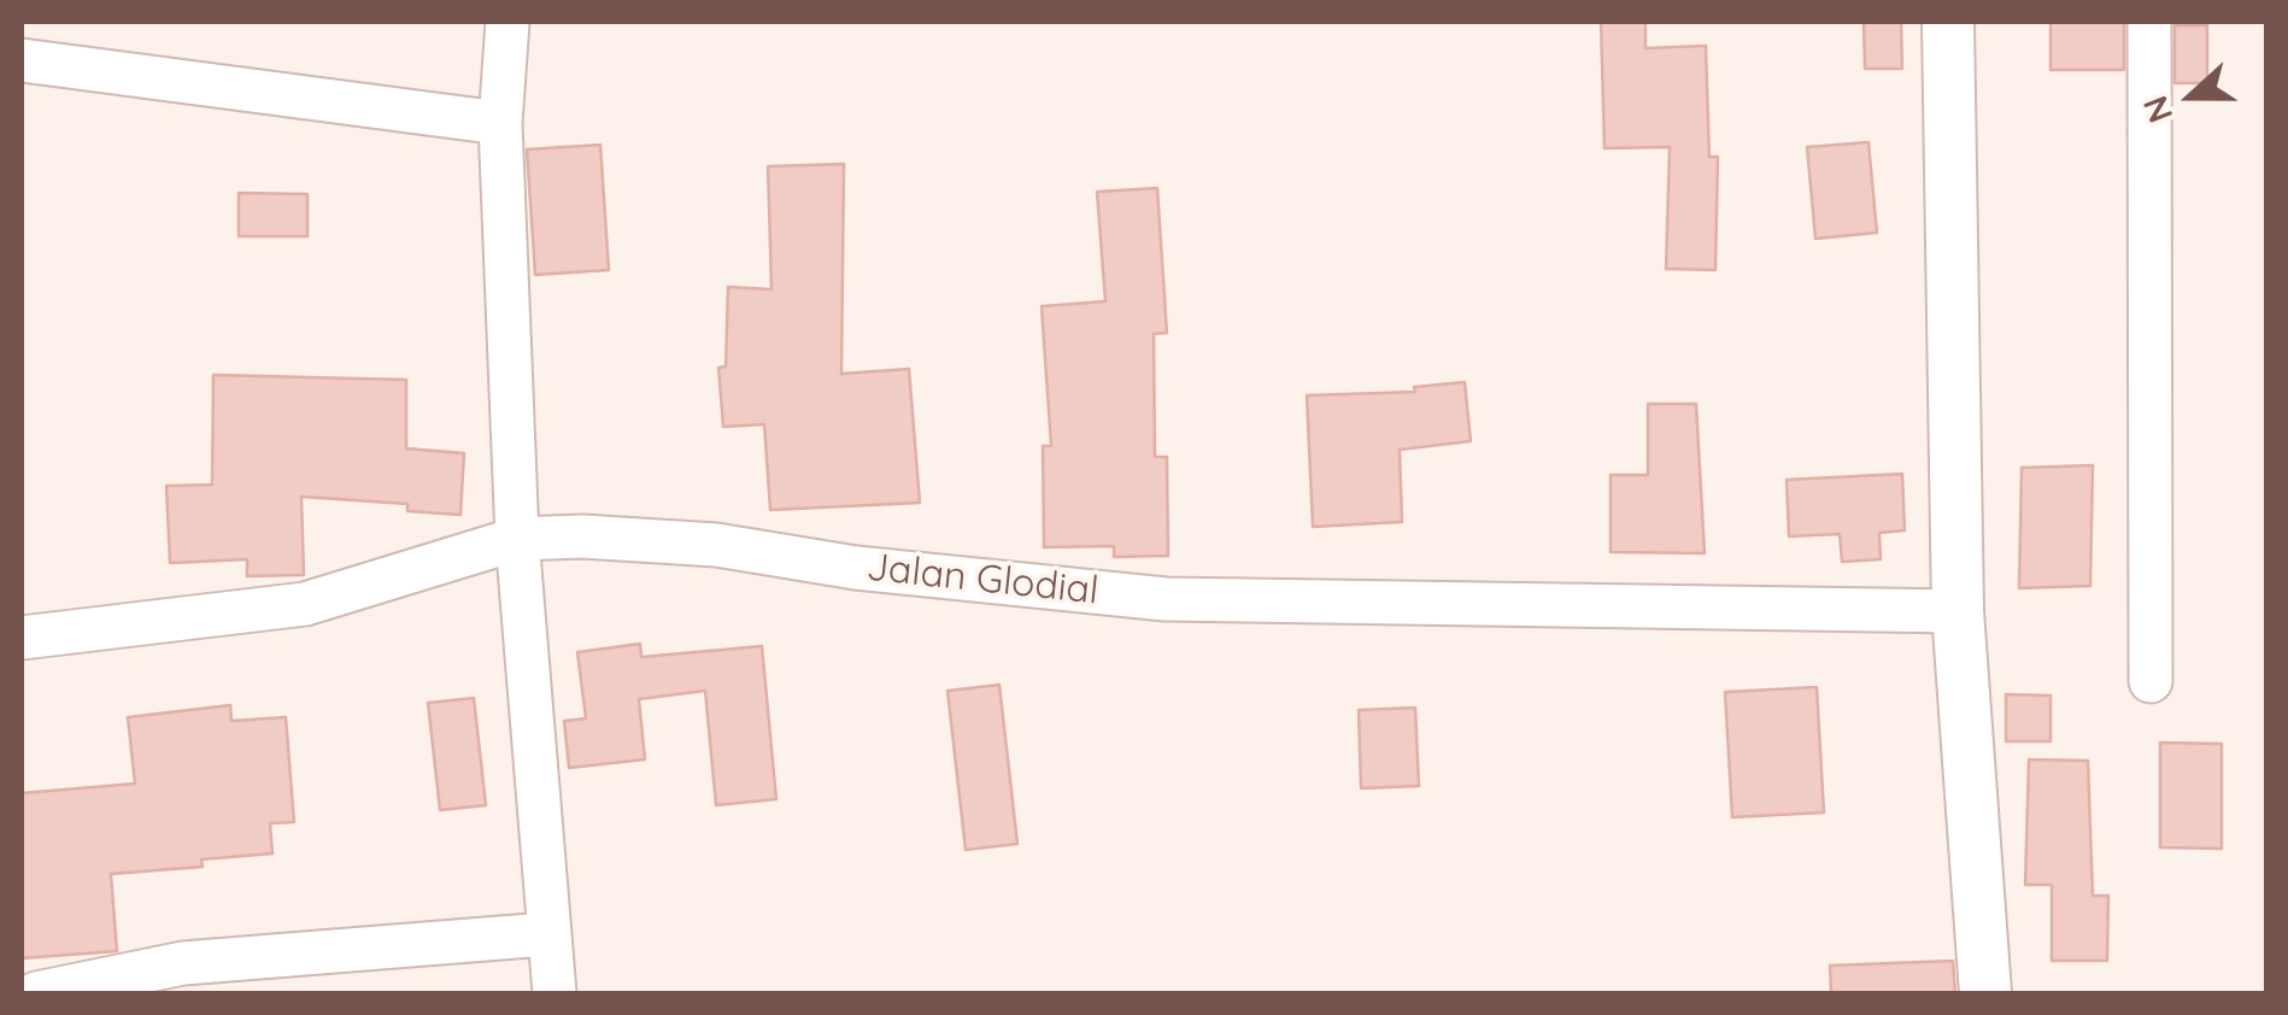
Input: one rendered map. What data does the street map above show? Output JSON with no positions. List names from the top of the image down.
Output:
{
  "streets": {
    "street": ["Jalan Glodial"]
  },
  "north": "left"
}
